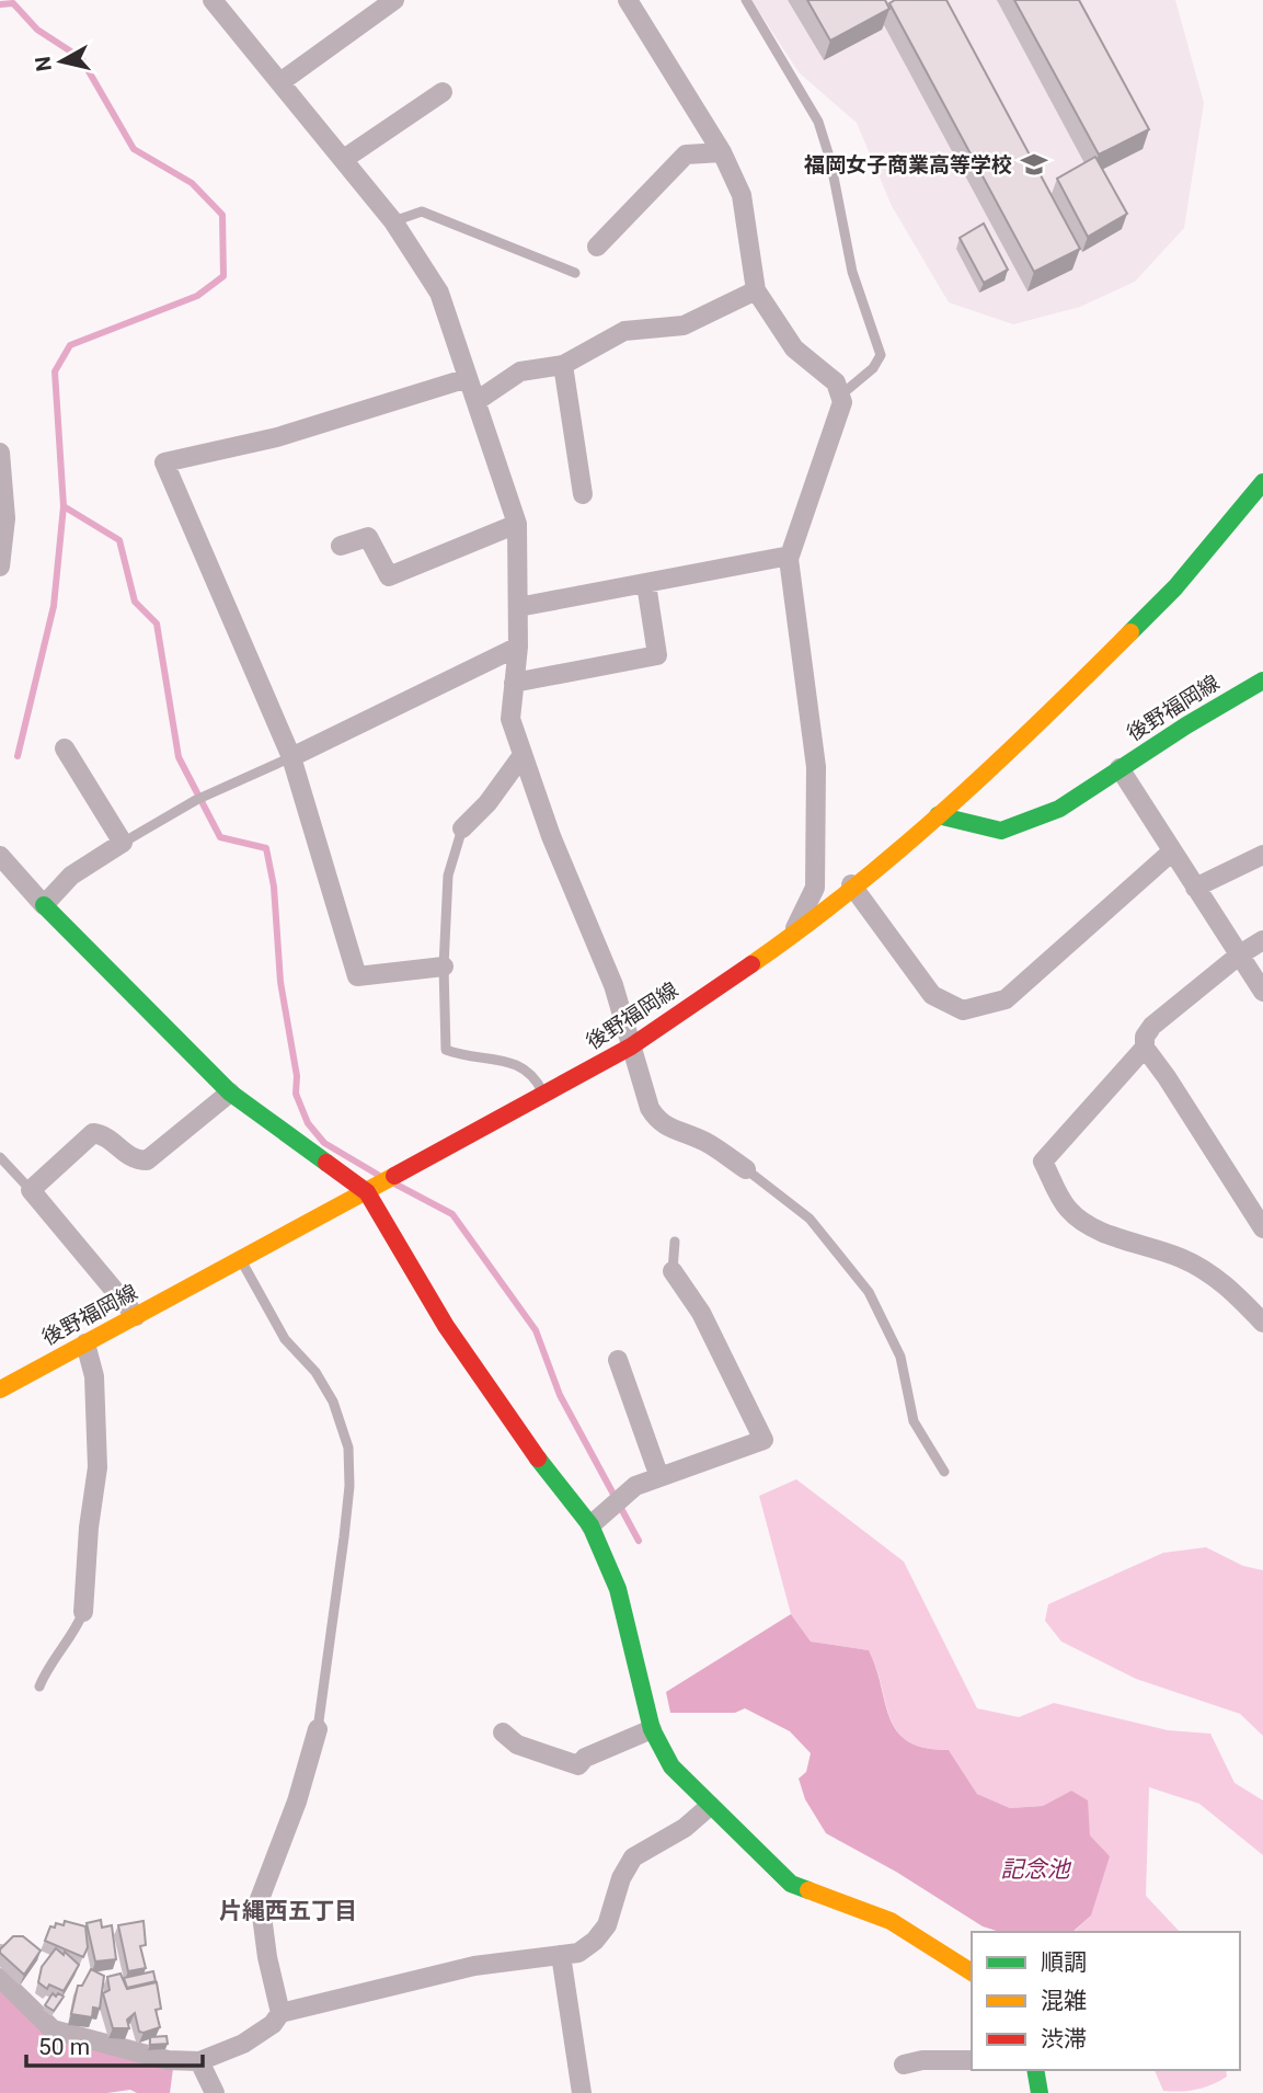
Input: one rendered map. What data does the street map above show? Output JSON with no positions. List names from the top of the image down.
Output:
{
  "streets": {
    "street": ["後野福岡線"]
  },
  "districts": ["片縄西五丁目"],
  "water": ["記念池"],
  "places": {
    "school or university": ["福岡女子商業高等学校"]
  },
  "legend": ["順調", "混雑", "渋滞"],
  "scale_bar": "50 m",
  "north": "left"
}
